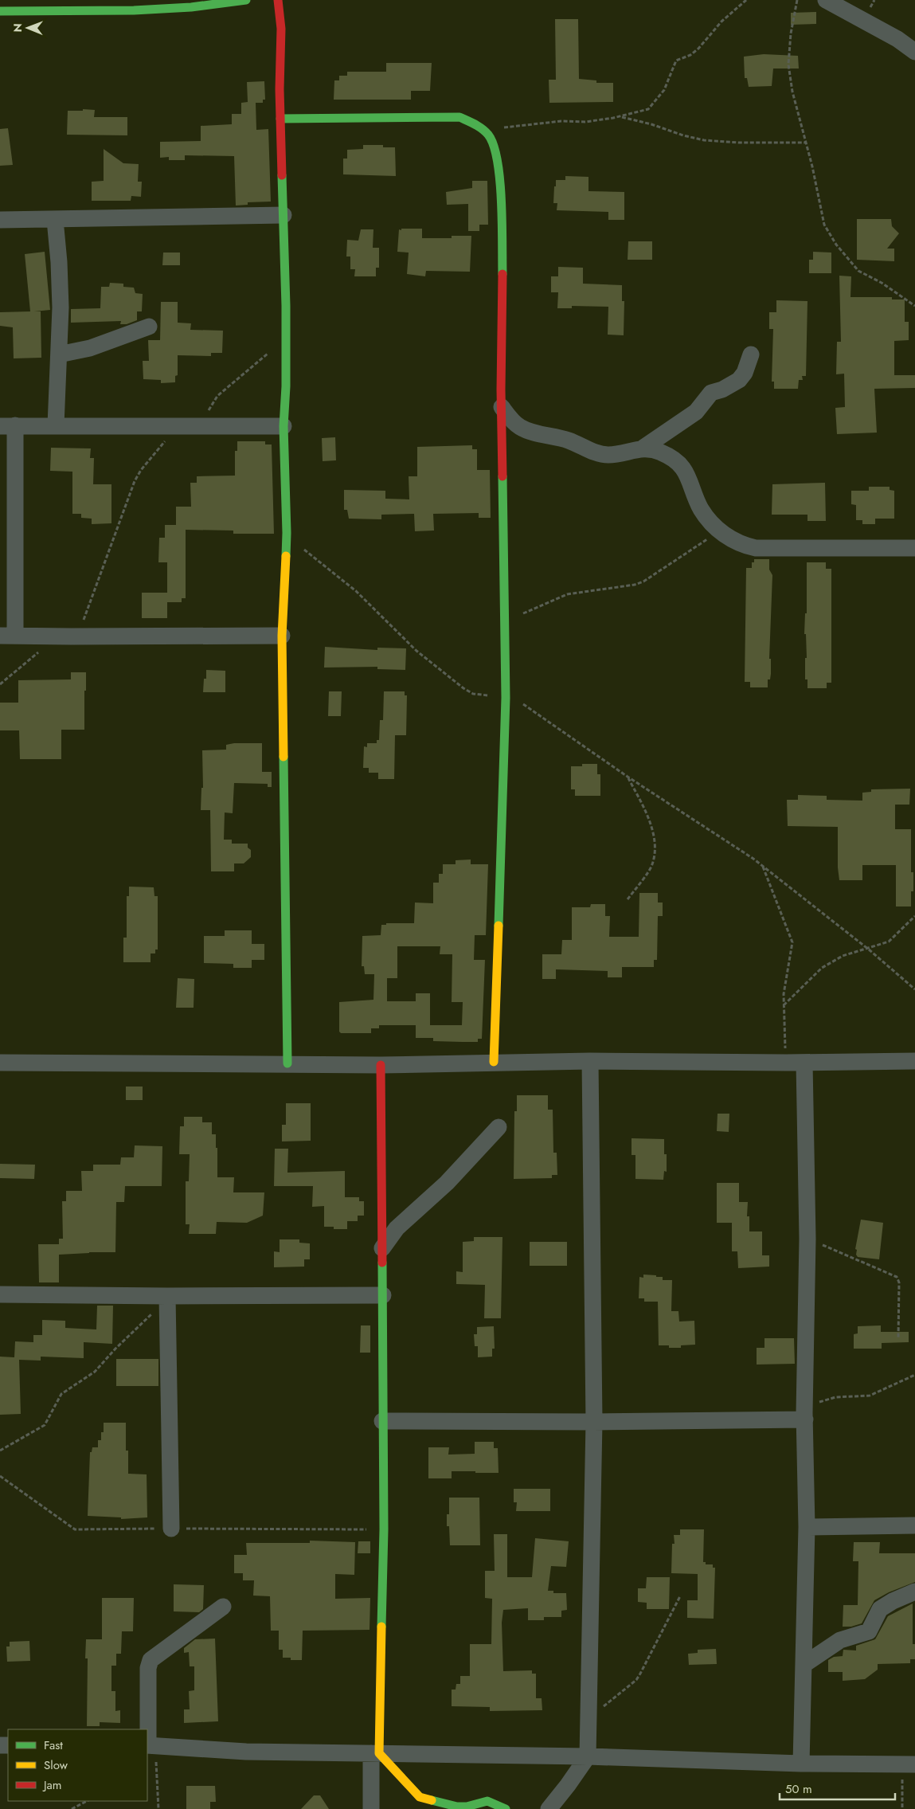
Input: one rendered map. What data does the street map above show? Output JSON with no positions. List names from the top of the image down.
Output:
{
  "legend": ["Fast", "Slow", "Jam"],
  "scale_bar": "50 m",
  "north": "left"
}
